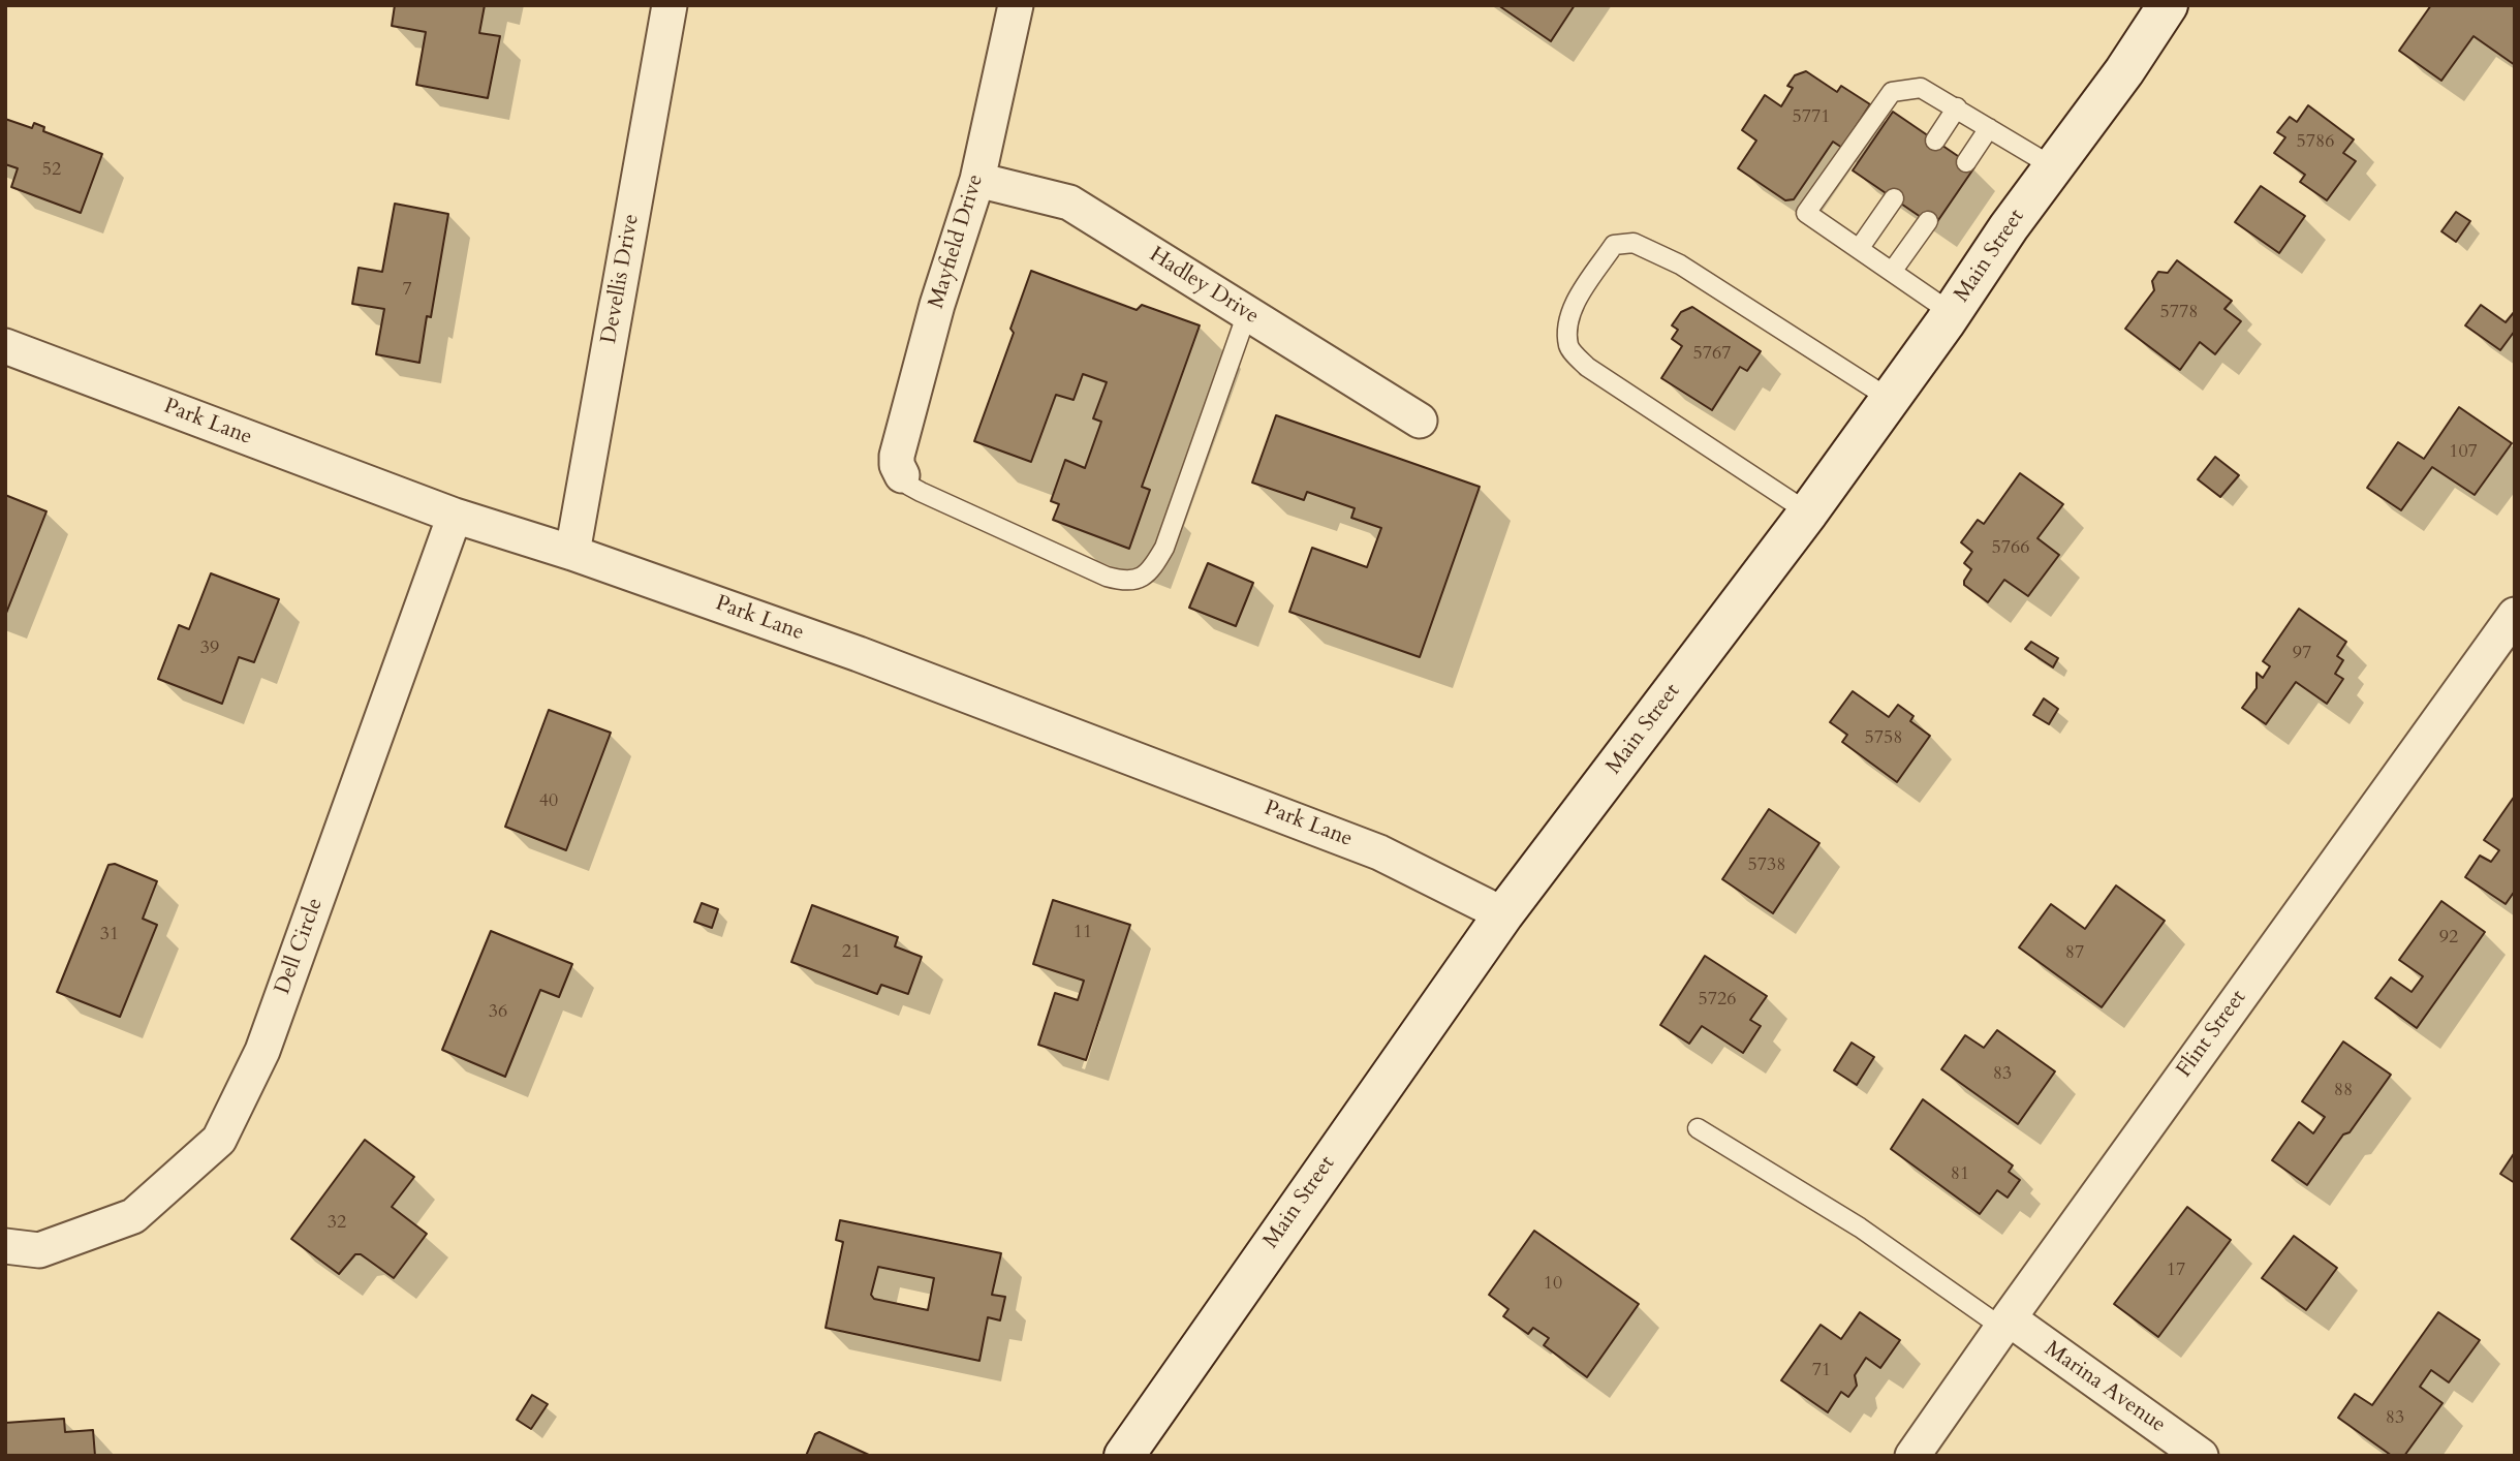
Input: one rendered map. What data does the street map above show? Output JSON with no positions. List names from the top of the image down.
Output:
{
  "streets": {
    "main road": ["Main Street"],
    "street": [
      "Mayfield Drive",
      "Devellis Drive",
      "Hadley Drive",
      "Park Lane",
      "Dell Circle",
      "Flint Street",
      "Marina Avenue"
    ]
  },
  "crossings": [
    ["Mayfield Drive", "Hadley Drive"],
    ["Main Street", "Park Lane"],
    ["Devellis Drive", "Park Lane"],
    ["Park Lane", "Dell Circle"],
    ["Flint Street", "Marina Avenue"]
  ],
  "house_numbers": [
    "5771",
    "5786",
    "52",
    "7",
    "5778",
    "5767",
    "107",
    "5766",
    "39",
    "97",
    "5758",
    "40",
    "5738",
    "11",
    "31",
    "92",
    "21",
    "87",
    "5726",
    "36",
    "83",
    "88",
    "81",
    "32",
    "17",
    "10",
    "71",
    "83"
  ]
}
